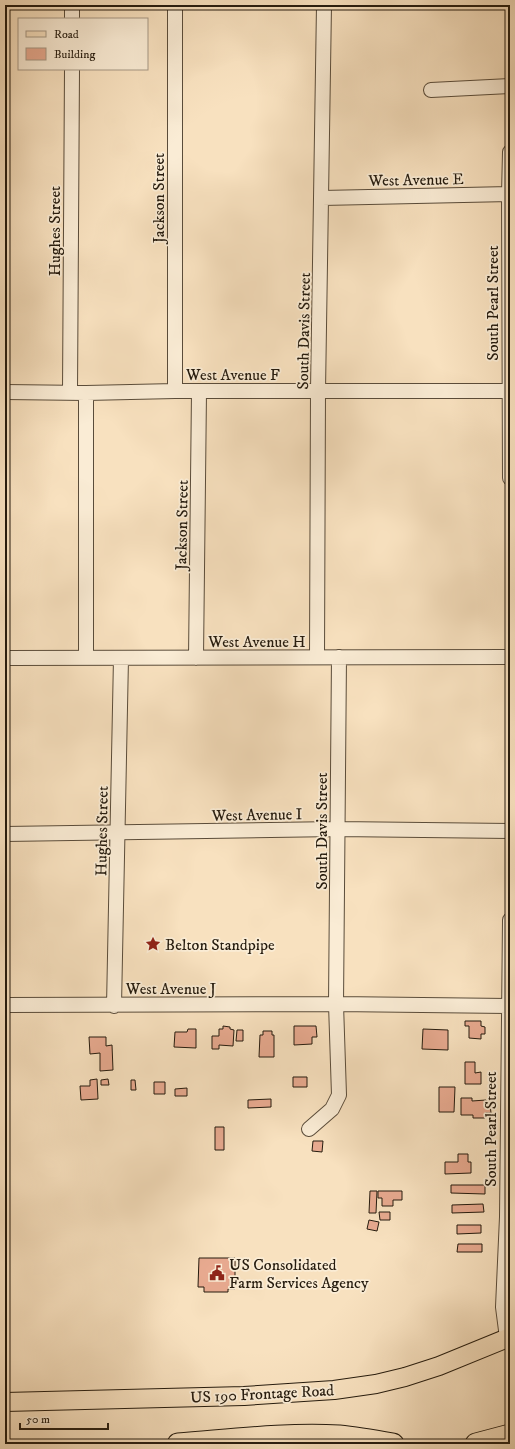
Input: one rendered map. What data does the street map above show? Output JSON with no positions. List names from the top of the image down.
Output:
{
  "streets": {
    "main road": ["US 190 Frontage Road"],
    "street": [
      "West Avenue E",
      "Jackson Street",
      "Hughes Street",
      "South Pearl Street",
      "South Davis Street",
      "West Avenue F",
      "West Avenue H",
      "West Avenue I",
      "West Avenue J"
    ]
  },
  "crossings": [
    ["West Avenue E", "South Pearl Street"],
    ["West Avenue E", "South Davis Street"],
    ["Jackson Street", "West Avenue F"],
    ["Jackson Street", "West Avenue H"],
    ["Hughes Street", "West Avenue F"],
    ["Hughes Street", "West Avenue H"],
    ["Hughes Street", "West Avenue I"],
    ["Hughes Street", "West Avenue J"],
    ["South Pearl Street", "West Avenue F"],
    ["South Pearl Street", "West Avenue J"],
    ["South Pearl Street", "US 190 Frontage Road"],
    ["South Davis Street", "West Avenue F"],
    ["South Davis Street", "West Avenue H"],
    ["South Davis Street", "West Avenue I"],
    ["South Davis Street", "West Avenue J"]
  ],
  "places": {
    "place": ["Belton Standpipe"],
    "public building": ["US Consolidated Farm Services Agency"]
  },
  "legend": ["Road", "Building"],
  "scale_bar": "50 m"
}
